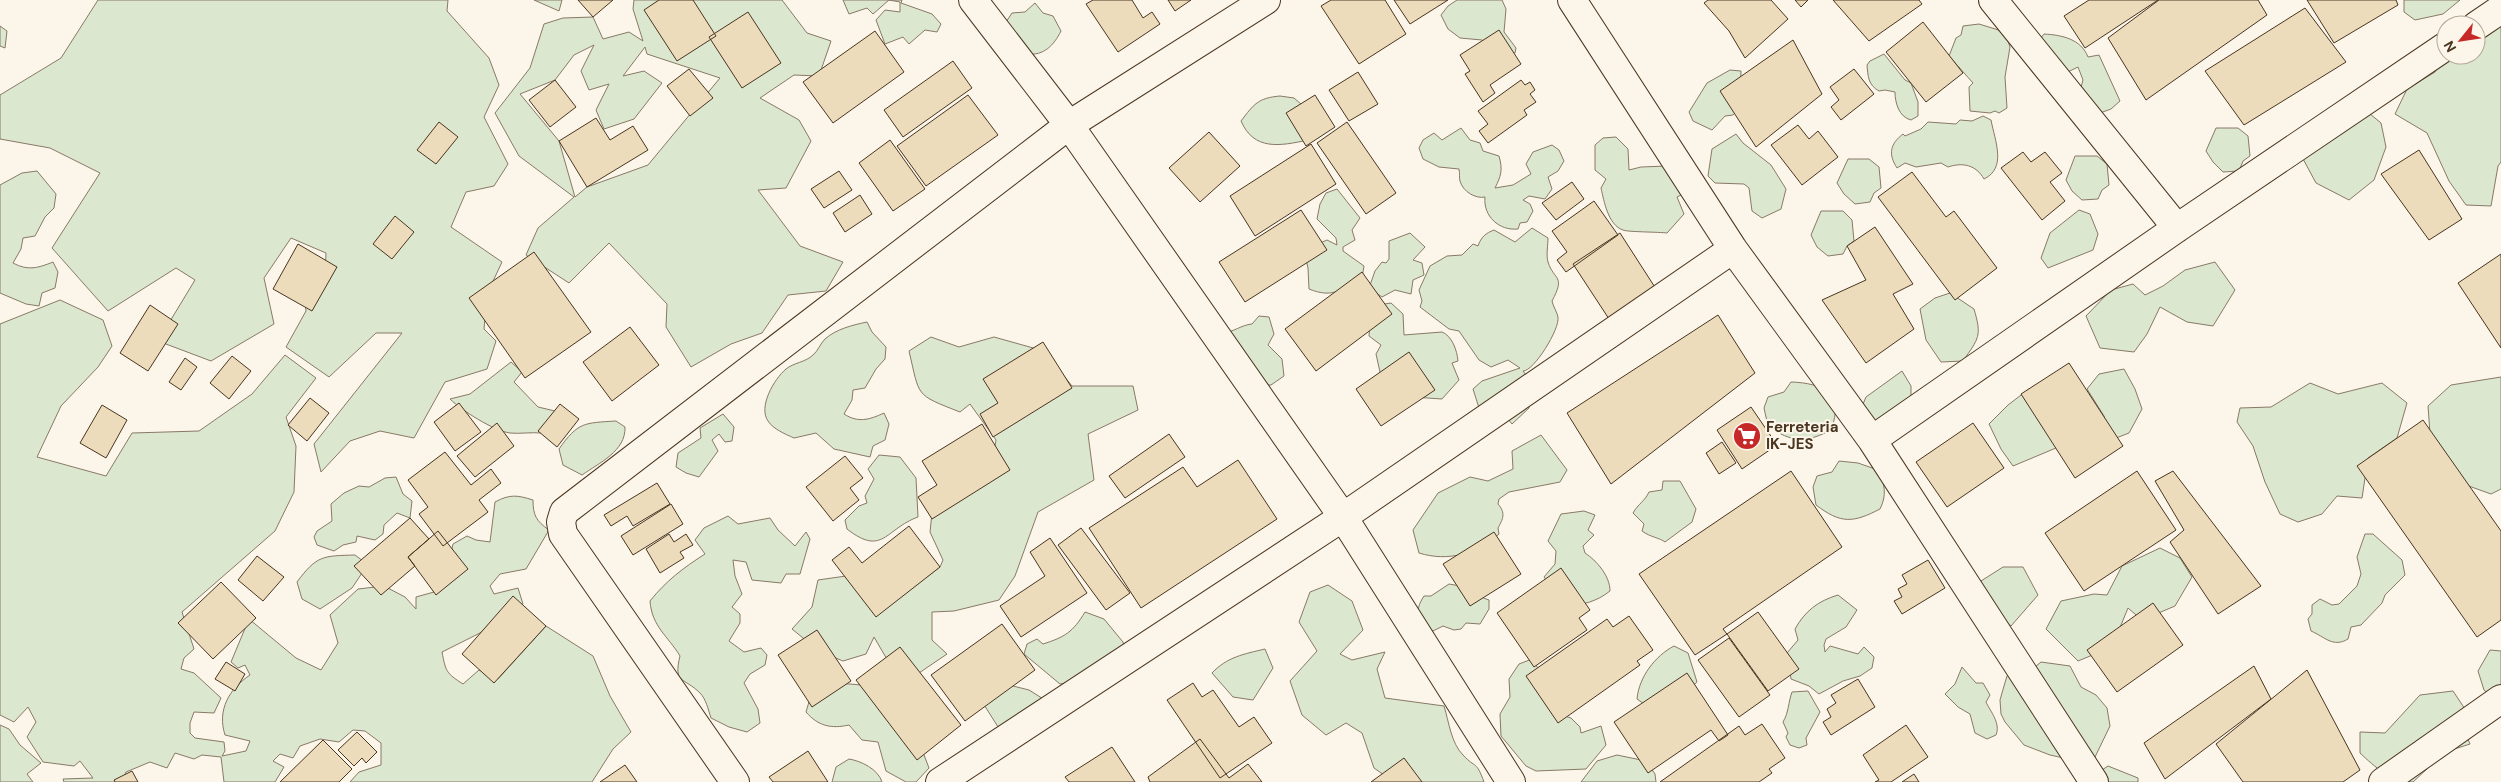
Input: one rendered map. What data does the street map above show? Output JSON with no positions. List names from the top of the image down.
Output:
{
  "places": {
    "supermarket": ["Ferreteria IK-JES"]
  },
  "north": "bottom left"
}
